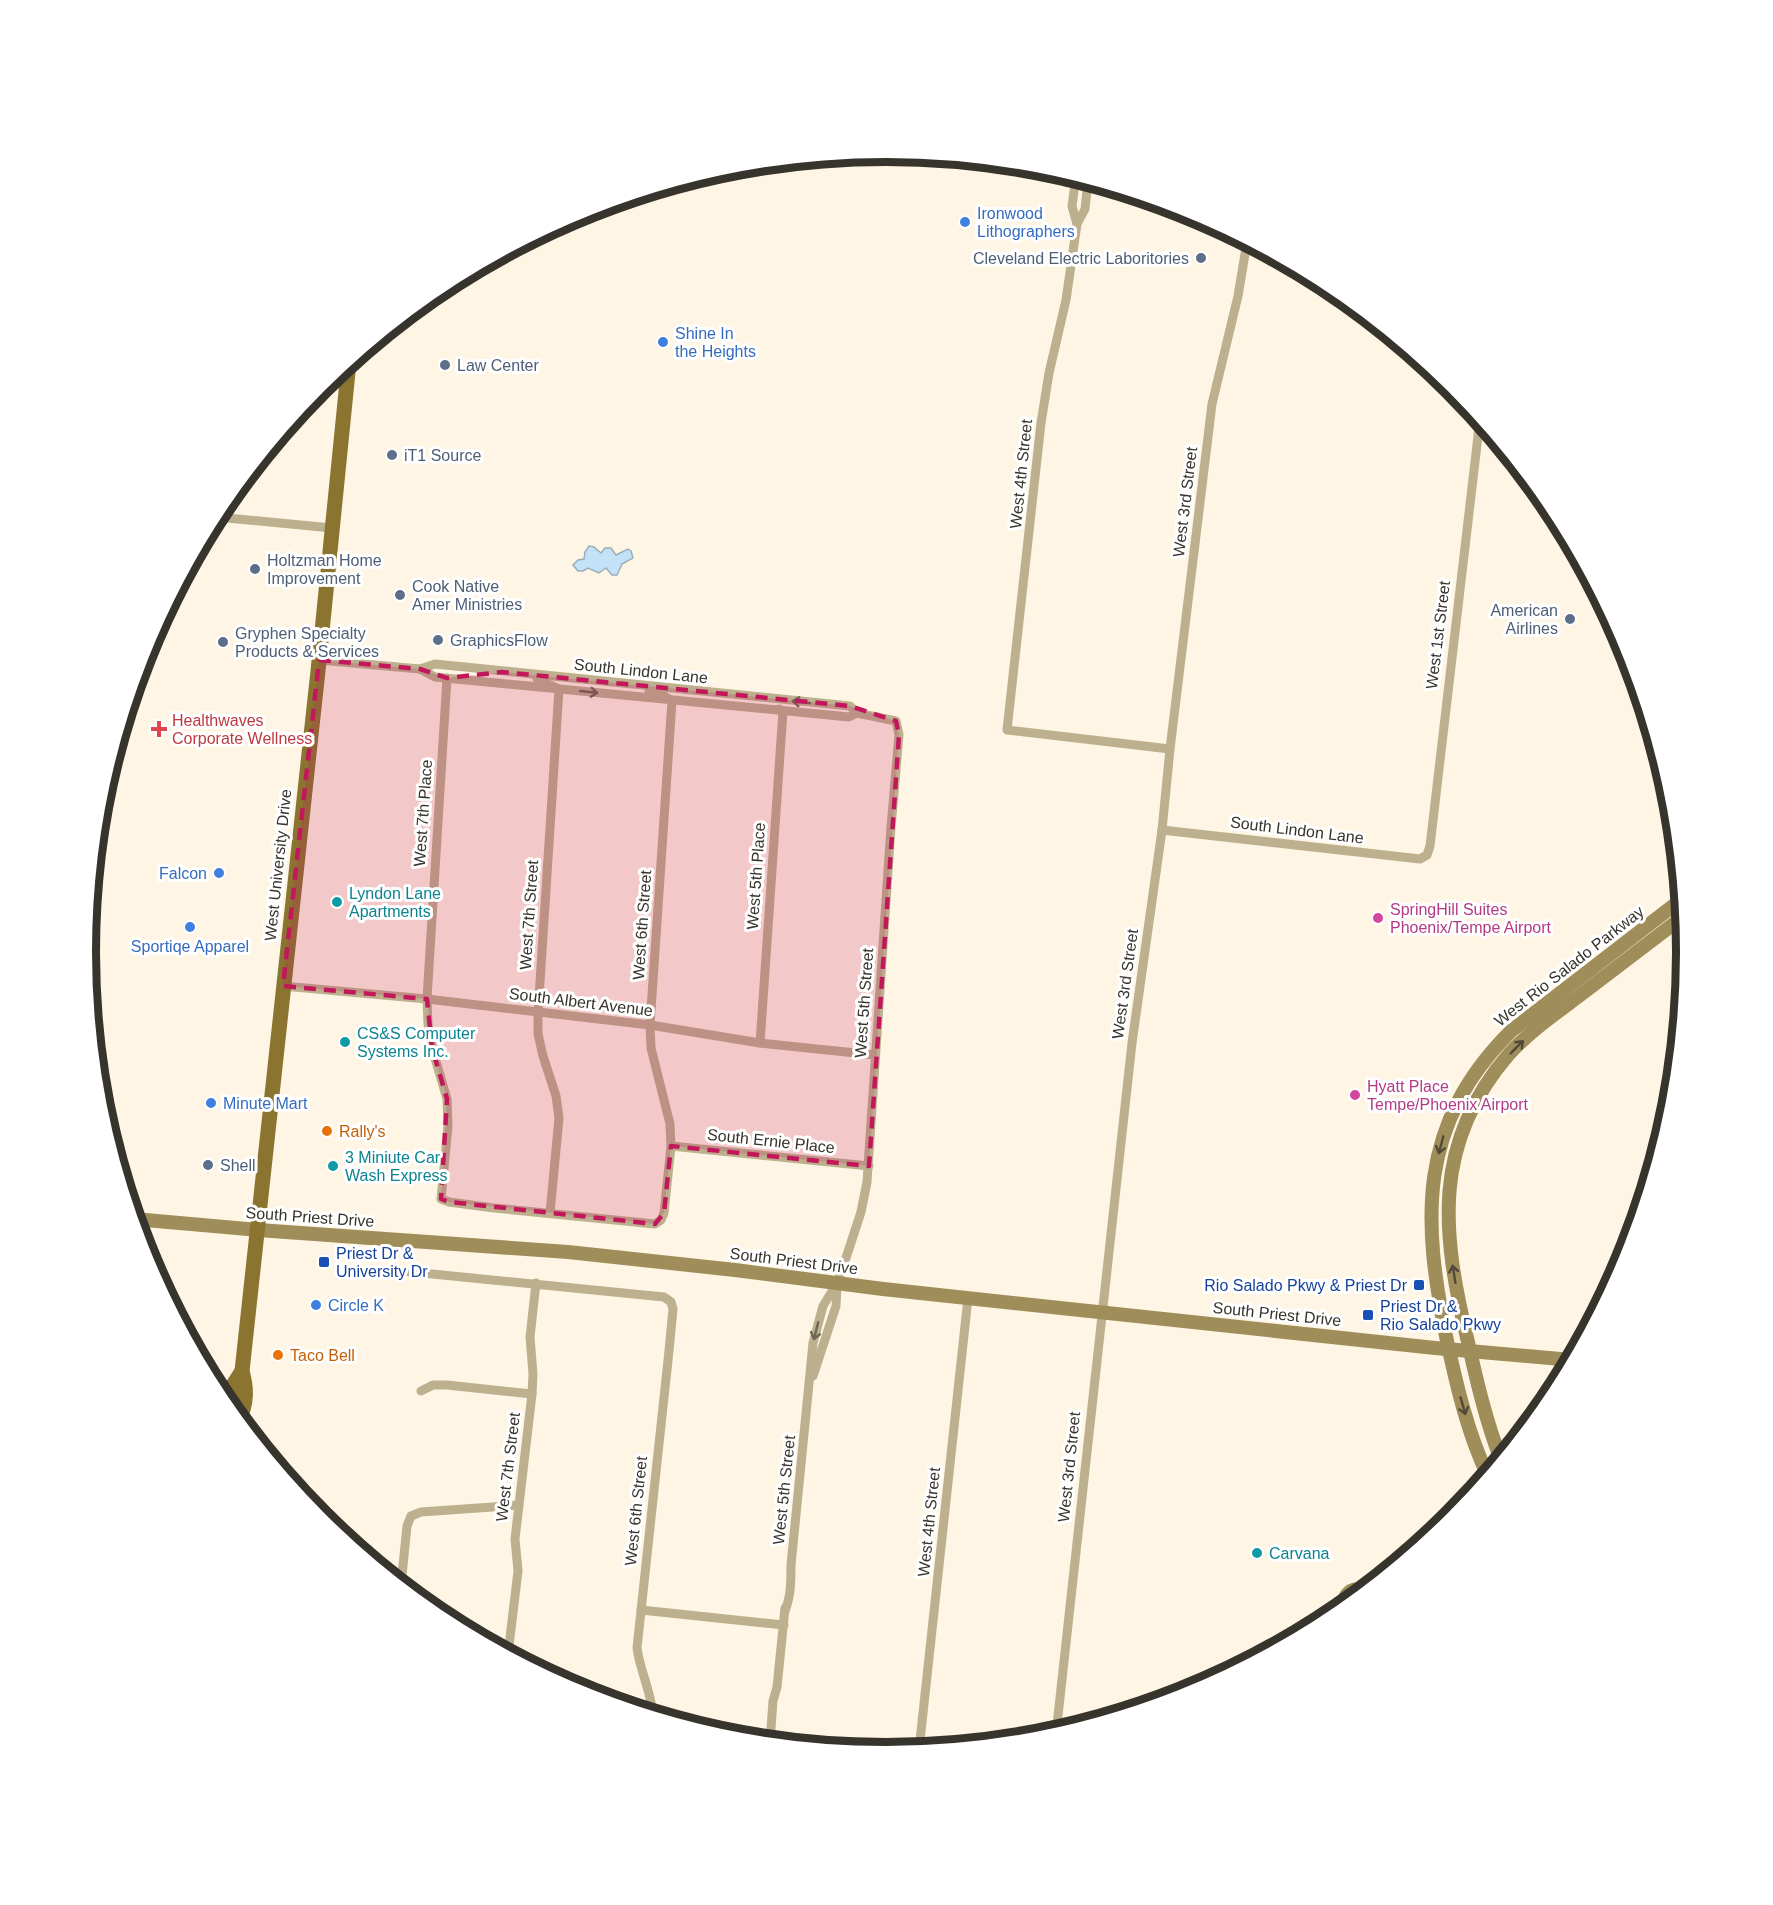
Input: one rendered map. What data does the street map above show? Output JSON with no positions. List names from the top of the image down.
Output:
{
  "streets": {
    "main road": ["West University Drive", "West Rio Salado Parkway", "South Priest Drive"],
    "street": [
      "West 4th Street",
      "West 3rd Street",
      "West 1st Street",
      "South Lindon Lane",
      "West 7th Place",
      "West 5th Place",
      "West 7th Street",
      "West 6th Street",
      "South Albert Avenue",
      "West 5th Street",
      "South Ernie Place"
    ]
  },
  "crossings": [
    ["West 4th Street", "West 3rd Street"],
    ["West 4th Street", "South Priest Drive"],
    ["West 3rd Street", "South Lindon Lane"],
    ["West 3rd Street", "South Priest Drive"],
    ["West 1st Street", "South Lindon Lane"],
    ["South Lindon Lane", "West 7th Place"],
    ["South Lindon Lane", "West University Drive"],
    ["South Lindon Lane", "West 5th Place"],
    ["South Lindon Lane", "West 7th Street"],
    ["South Lindon Lane", "West 6th Street"],
    ["South Lindon Lane", "West 5th Street"],
    ["West 7th Place", "West 7th Street"],
    ["West 7th Place", "West 6th Street"],
    ["West 7th Place", "South Albert Avenue"],
    ["West University Drive", "South Albert Avenue"],
    ["West University Drive", "South Priest Drive"],
    ["West 5th Place", "South Albert Avenue"],
    ["West 7th Street", "West 6th Street"],
    ["West 7th Street", "South Albert Avenue"],
    ["West 6th Street", "South Albert Avenue"],
    ["West 6th Street", "South Ernie Place"],
    ["West Rio Salado Parkway", "South Priest Drive"],
    ["South Albert Avenue", "West 5th Street"],
    ["West 5th Street", "South Ernie Place"],
    ["West 5th Street", "South Priest Drive"]
  ],
  "places": {
    "other": [
      "Ironwood Lithographers",
      "Cleveland Electric Laboritories",
      "Shine In the Heights",
      "Law Center",
      "iT1 Source",
      "Holtzman Home Improvement",
      "Cook Native Amer Ministries",
      "American Airlines",
      "GraphicsFlow",
      "Gryphen Specialty Products & Services",
      "Falcon",
      "Lyndon Lane Apartments",
      "SpringHill Suites Phoenix/Tempe Airport",
      "Sportiqe Apparel",
      "CS&S Computer Systems Inc.",
      "Hyatt Place Tempe/Phoenix Airport",
      "Minute Mart",
      "Rally's",
      "Shell",
      "3 Miniute Car Wash Express",
      "Circle K",
      "Taco Bell",
      "Carvana"
    ],
    "health": ["Healthwaves Corporate Wellness"],
    "transit": ["Priest Dr & University Dr", "Rio Salado Pkwy & Priest Dr", "Priest Dr & Rio Salado Pkwy"]
  }
}
